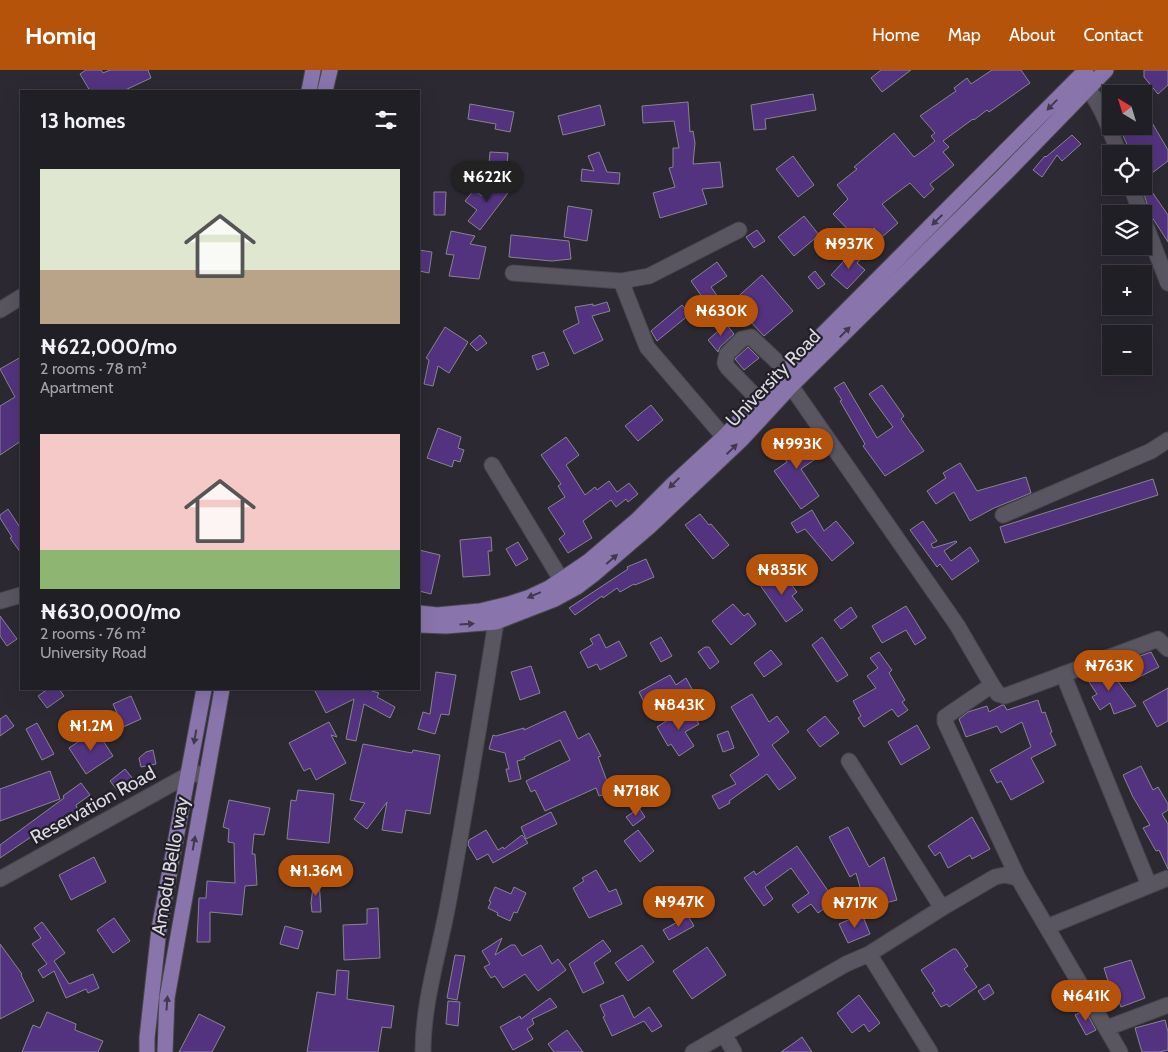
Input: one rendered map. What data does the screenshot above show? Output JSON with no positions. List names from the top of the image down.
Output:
{
  "streets": {
    "main road": ["University Road", "Amodu Bello way"],
    "street": ["Reservation Road"]
  },
  "crossings": [
    ["Reservation Road", "Amodu Bello way"]
  ],
  "north": "top left",
  "page": {
    "header": "Homiq",
    "nav": [
      "Home",
      "Map",
      "About",
      "Contact"
    ],
    "map_buttons": ["+", "−"],
    "heading": "13 homes",
    "list": [
      {
        "name": "₦622,000/mo",
        "note": "2 rooms · 78 m² · Apartment"
      },
      {
        "name": "₦630,000/mo",
        "note": "2 rooms · 76 m² · University Road"
      }
    ],
    "price": [
      "₦622K",
      "₦937K",
      "₦630K",
      "₦993K",
      "₦835K",
      "₦763K",
      "₦843K",
      "₦1.2M",
      "₦718K",
      "₦1.36M",
      "₦947K",
      "₦717K",
      "₦641K"
    ]
  }
}
